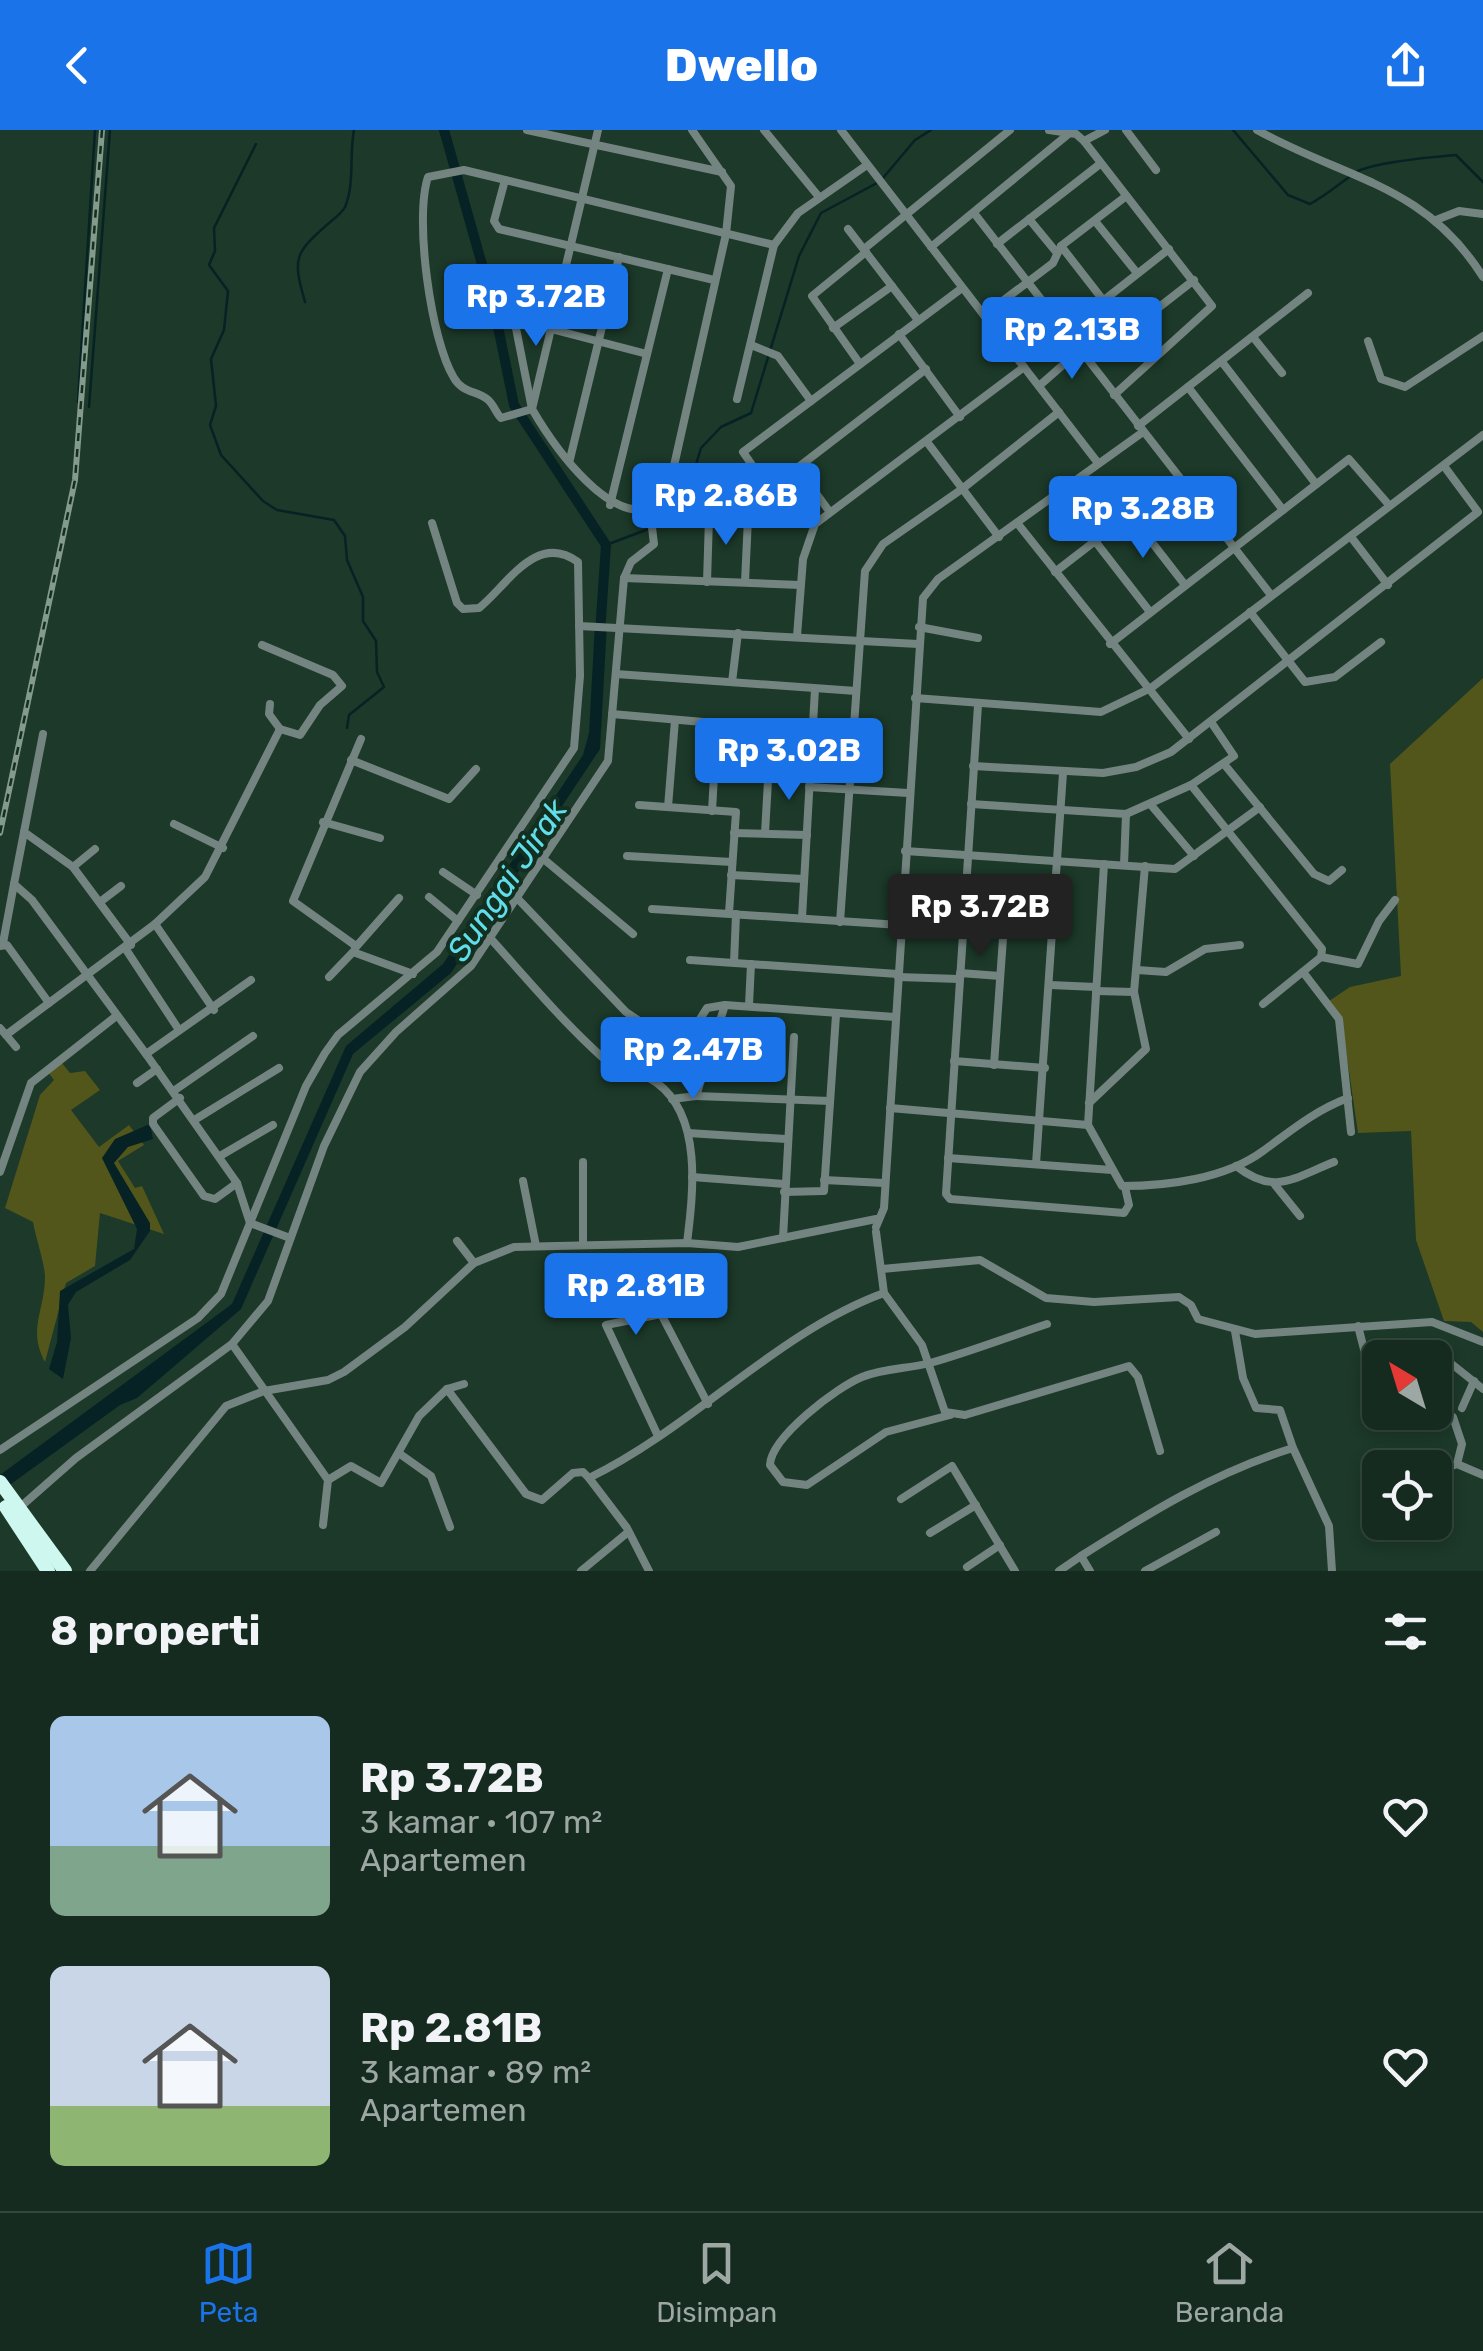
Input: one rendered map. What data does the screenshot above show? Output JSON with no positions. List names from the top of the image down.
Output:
{
  "water": ["Sungai Jirak"],
  "north": "top left",
  "page": {
    "header": "Dwello",
    "price": [
      "Rp 3.72B",
      "Rp 2.13B",
      "Rp 2.86B",
      "Rp 3.28B",
      "Rp 3.02B",
      "Rp 3.72B",
      "Rp 2.47B",
      "Rp 2.81B"
    ],
    "heading": "8 properti",
    "list": [
      {
        "name": "Rp 3.72B",
        "note": "3 kamar · 107 m² · Apartemen"
      },
      {
        "name": "Rp 2.81B",
        "note": "3 kamar · 89 m² · Apartemen"
      }
    ],
    "tabs": ["Peta", "Disimpan", "Beranda"]
  }
}
